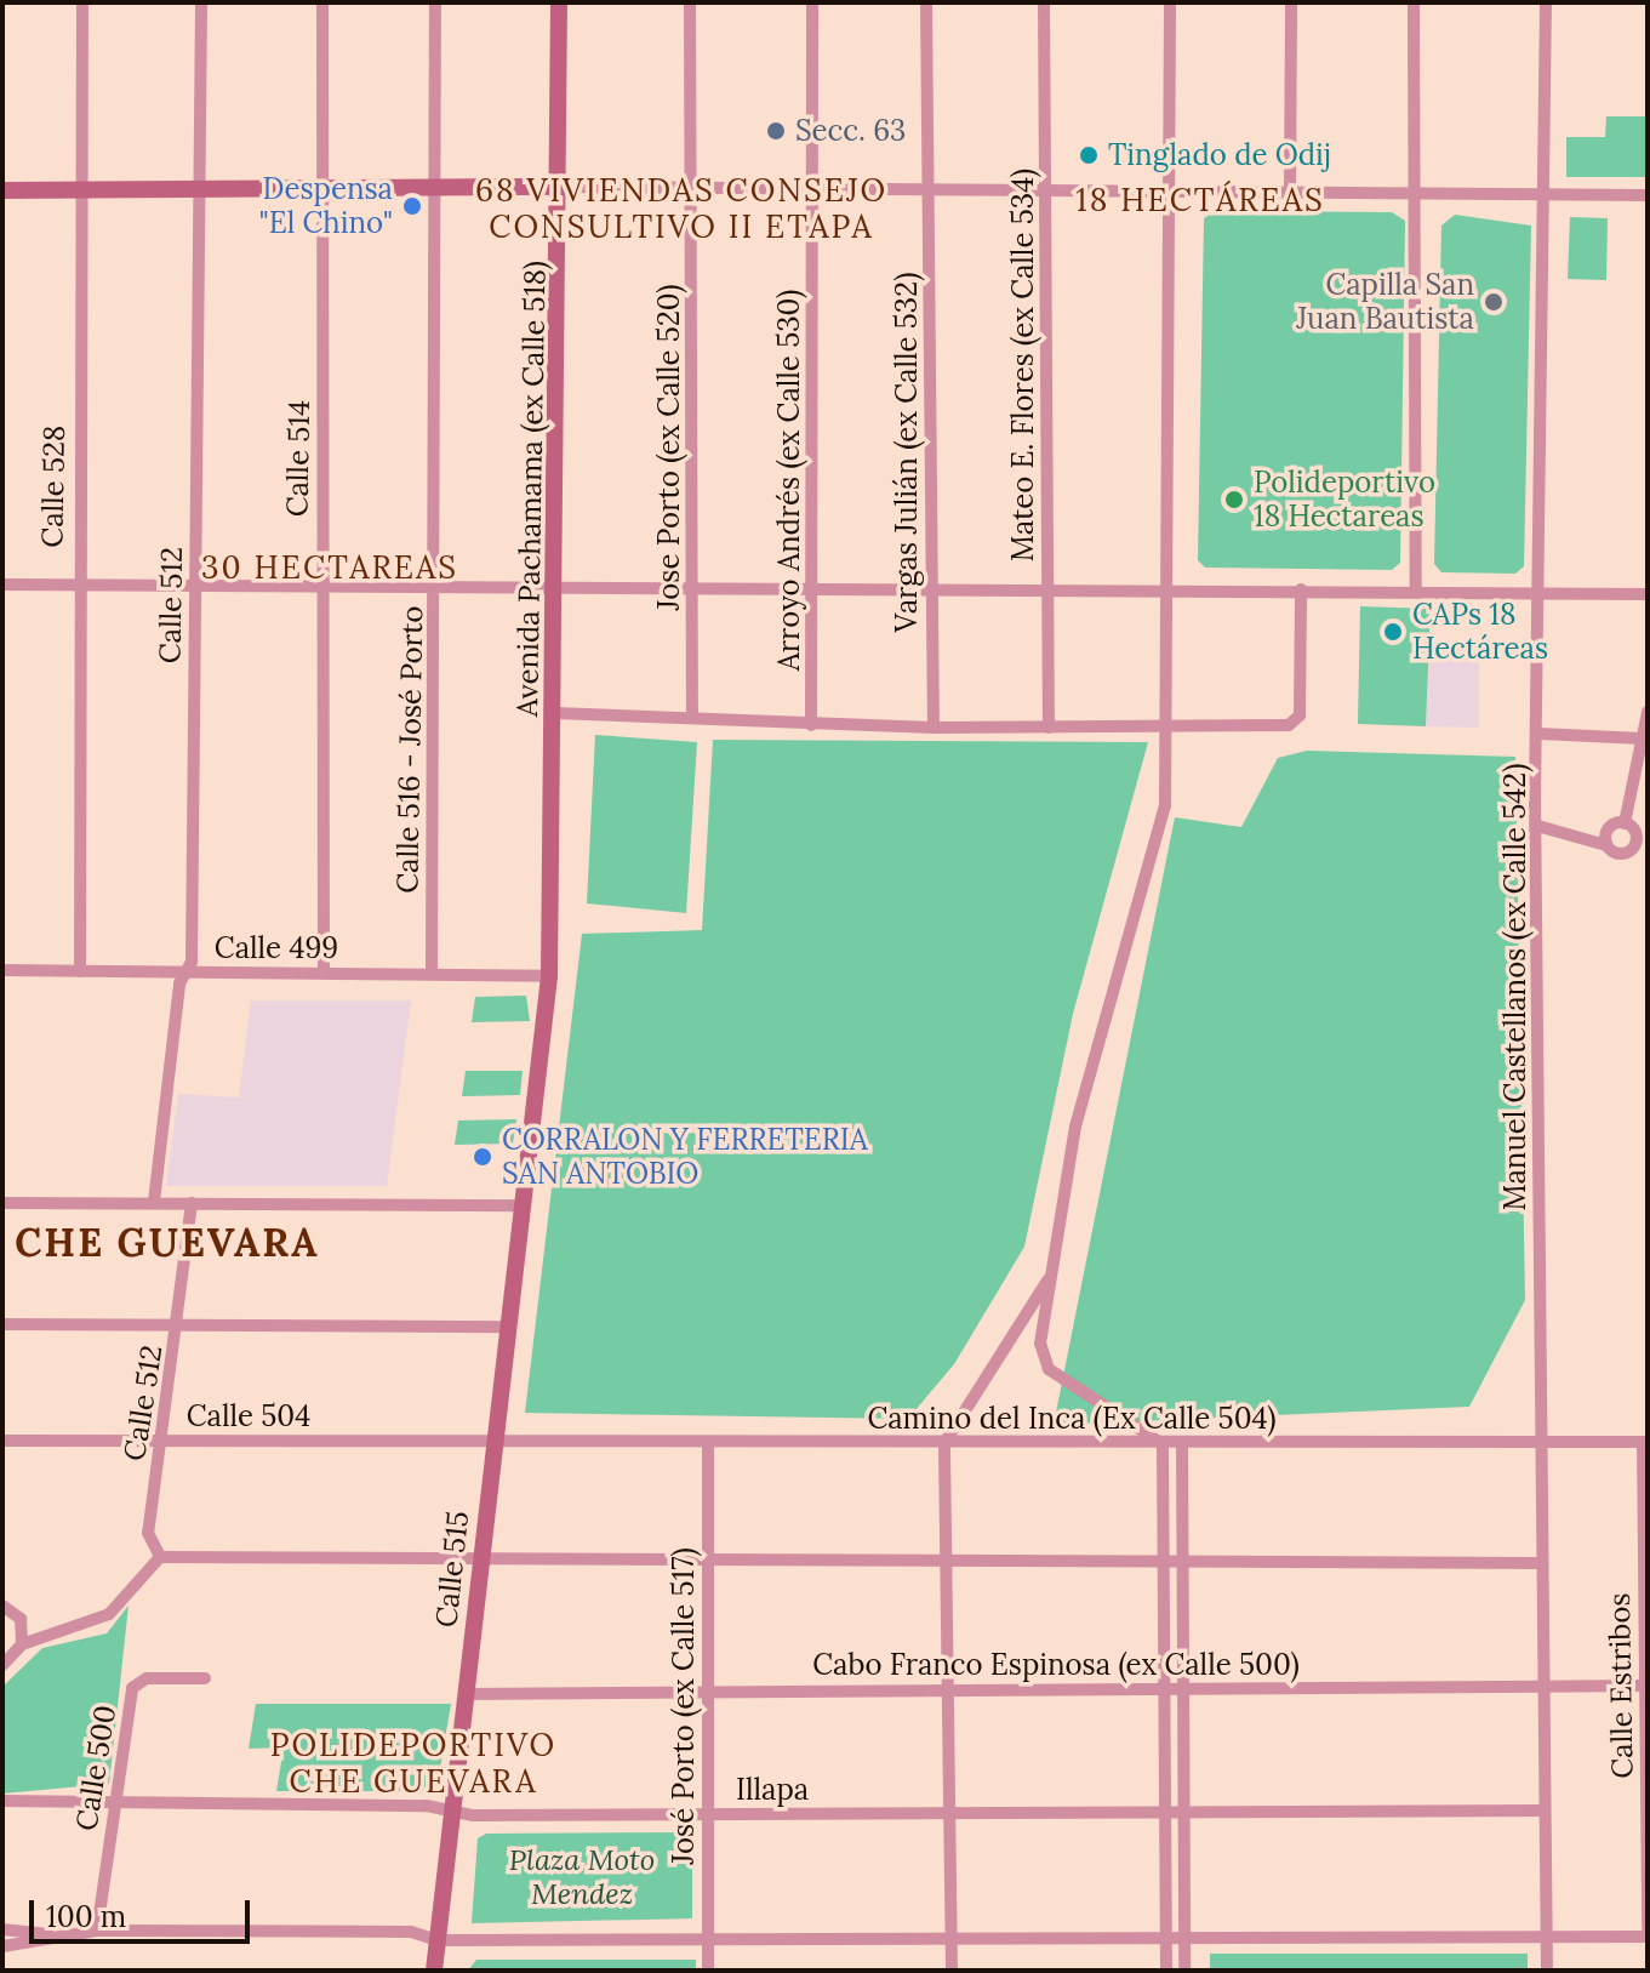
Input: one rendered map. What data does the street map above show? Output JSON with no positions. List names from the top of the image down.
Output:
{
  "streets": {
    "street": [
      "Mateo E. Flores (ex Calle 534)",
      "Jose Porto (ex Calle 520)",
      "Vargas Julián (ex Calle 532)",
      "Calle 514",
      "Arroyo Andrés (ex Calle 530)",
      "Calle 528",
      "Avenida Pachamama (ex Calle 518)",
      "Calle 512",
      "Calle 516 - José Porto",
      "Calle 499",
      "Manuel Castellanos (ex Calle 542)",
      "Calle 504",
      "Camino del Inca (Ex Calle 504)",
      "Calle 515",
      "Cabo Franco Espinosa (ex Calle 500)",
      "Calle Estribos",
      "José Porto (ex Calle 517)",
      "Calle 500",
      "Illapa"
    ]
  },
  "crossings": [
    ["Calle 514", "Calle 499"],
    ["Calle 528", "Calle 499"],
    ["Avenida Pachamama (ex Calle 518)", "Calle 499"],
    ["Avenida Pachamama (ex Calle 518)", "Calle 515"],
    ["Calle 512", "Calle 499"],
    ["Calle 512", "Calle 504"],
    ["Calle 516 - José Porto", "Calle 499"],
    ["Manuel Castellanos (ex Calle 542)", "Camino del Inca (Ex Calle 504)"],
    ["Manuel Castellanos (ex Calle 542)", "Cabo Franco Espinosa (ex Calle 500)"],
    ["Manuel Castellanos (ex Calle 542)", "Illapa"],
    ["Calle 504", "Camino del Inca (Ex Calle 504)"],
    ["Calle 504", "Calle 515"],
    ["Camino del Inca (Ex Calle 504)", "Calle 515"],
    ["Camino del Inca (Ex Calle 504)", "Calle Estribos"],
    ["Camino del Inca (Ex Calle 504)", "José Porto (ex Calle 517)"],
    ["Calle 515", "Cabo Franco Espinosa (ex Calle 500)"],
    ["Calle 515", "Illapa"],
    ["Cabo Franco Espinosa (ex Calle 500)", "Calle Estribos"],
    ["Cabo Franco Espinosa (ex Calle 500)", "José Porto (ex Calle 517)"],
    ["José Porto (ex Calle 517)", "Illapa"],
    ["Calle 500", "Illapa"]
  ],
  "districts": [
    "68 VIVIENDAS CONSEJO CONSULTIVO II ETAPA",
    "18 HECTÁREAS",
    "30 HECTAREAS",
    "CHE GUEVARA",
    "POLIDEPORTIVO CHE GUEVARA"
  ],
  "parks": ["Plaza Moto Mendez"],
  "places": [
    "Secc. 63",
    "Tinglado de Odij",
    "Despensa \"El Chino\"",
    "Capilla San Juan Bautista",
    "Polideportivo 18 Hectareas",
    "CAPs 18 Hectáreas",
    "CORRALON Y FERRETERIA SAN ANTOBIO"
  ],
  "scale_bar": "100 m"
}
